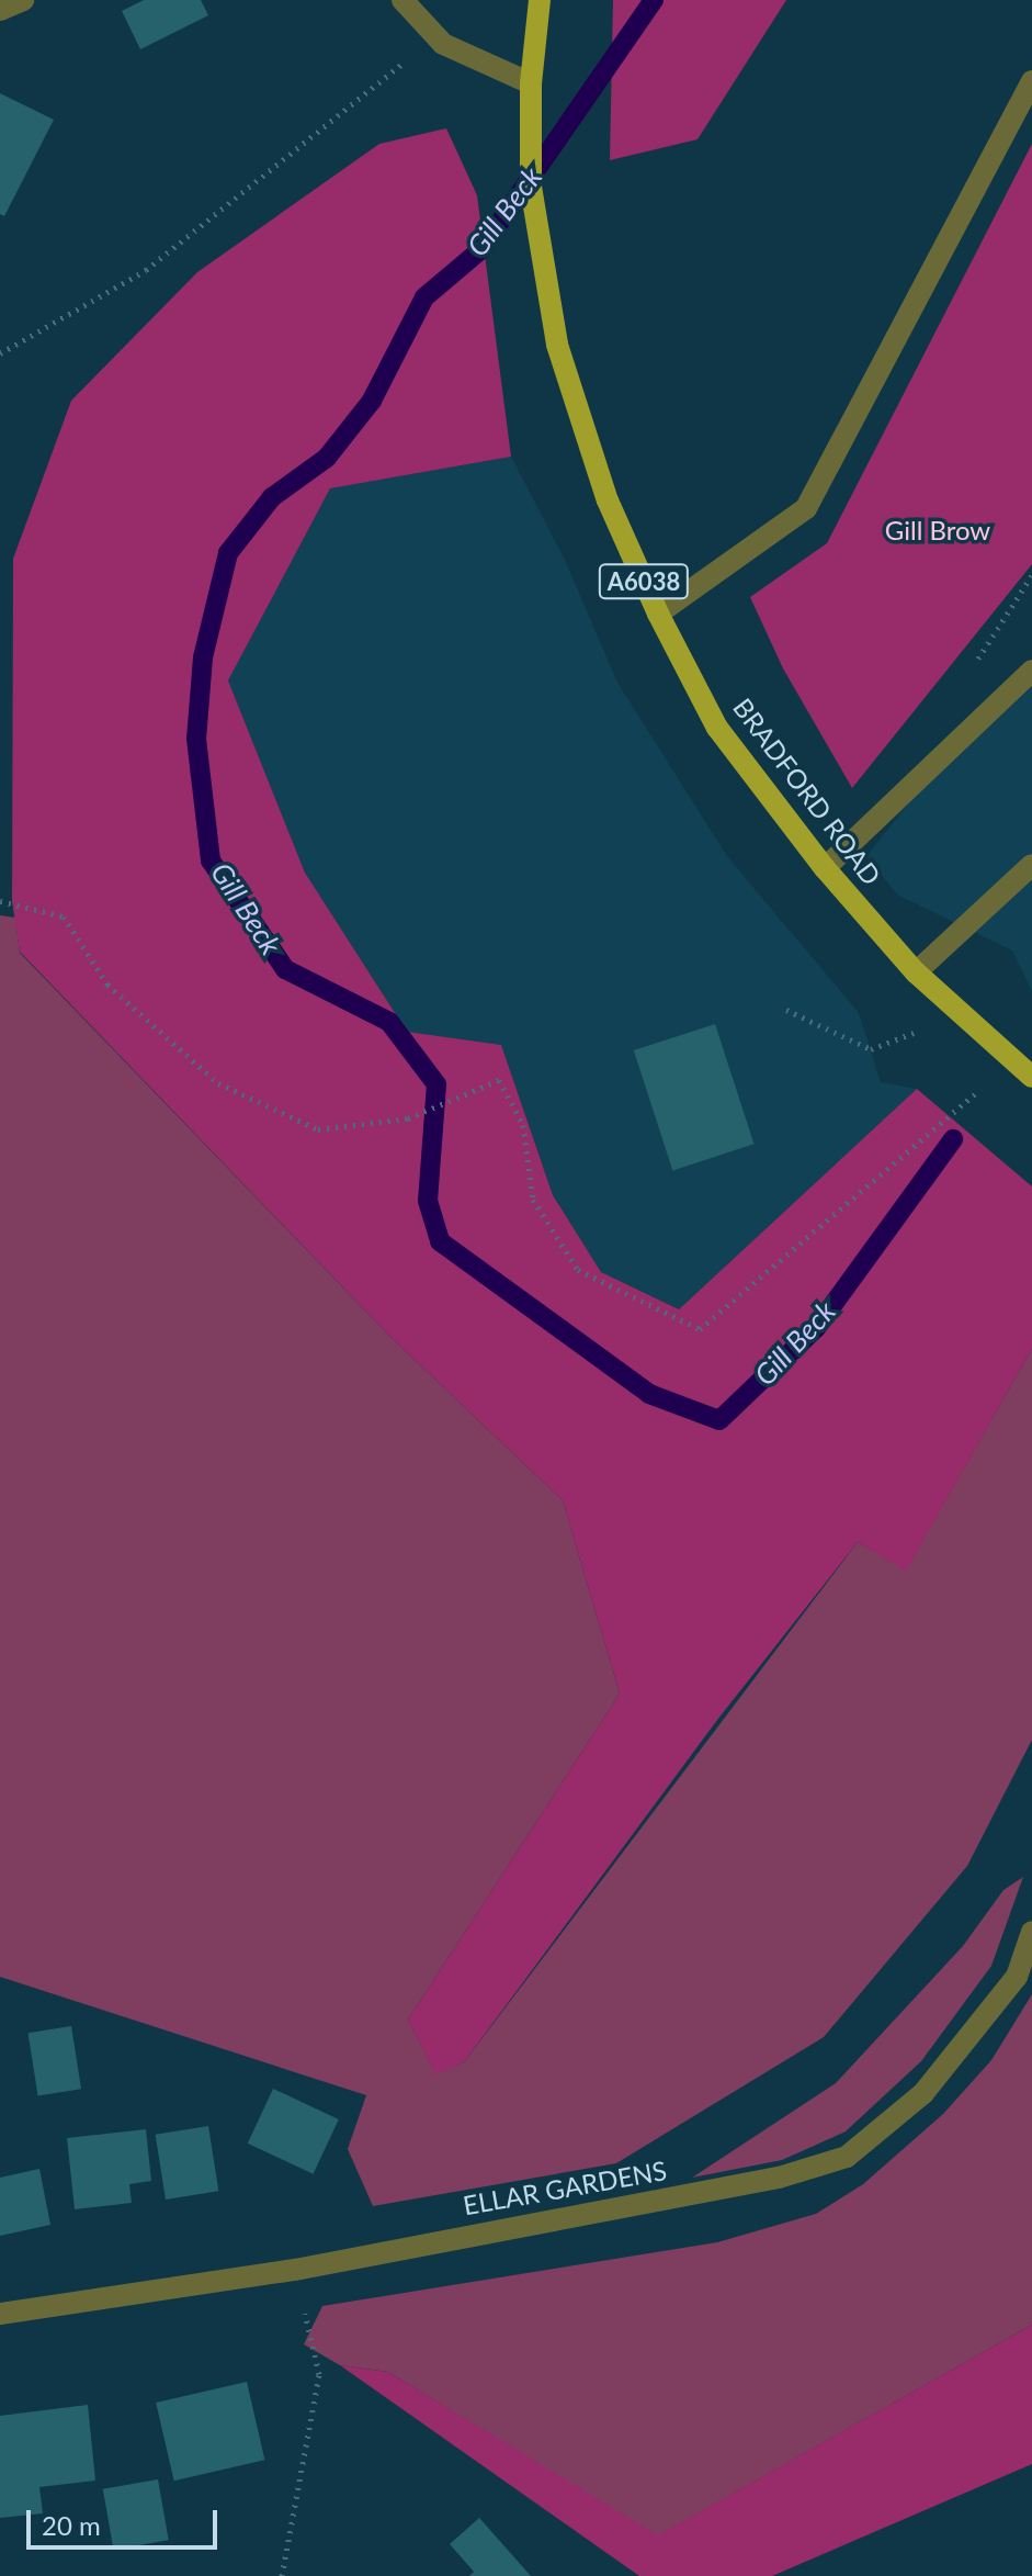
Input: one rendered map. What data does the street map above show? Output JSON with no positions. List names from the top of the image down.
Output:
{
  "streets": {
    "main road": ["A6038", "BRADFORD ROAD"],
    "street": ["ELLAR GARDENS"]
  },
  "crossings": [
    ["A6038", "BRADFORD ROAD"]
  ],
  "water": ["Gill Beck"],
  "parks": ["Gill Brow"],
  "scale_bar": "20 m"
}
